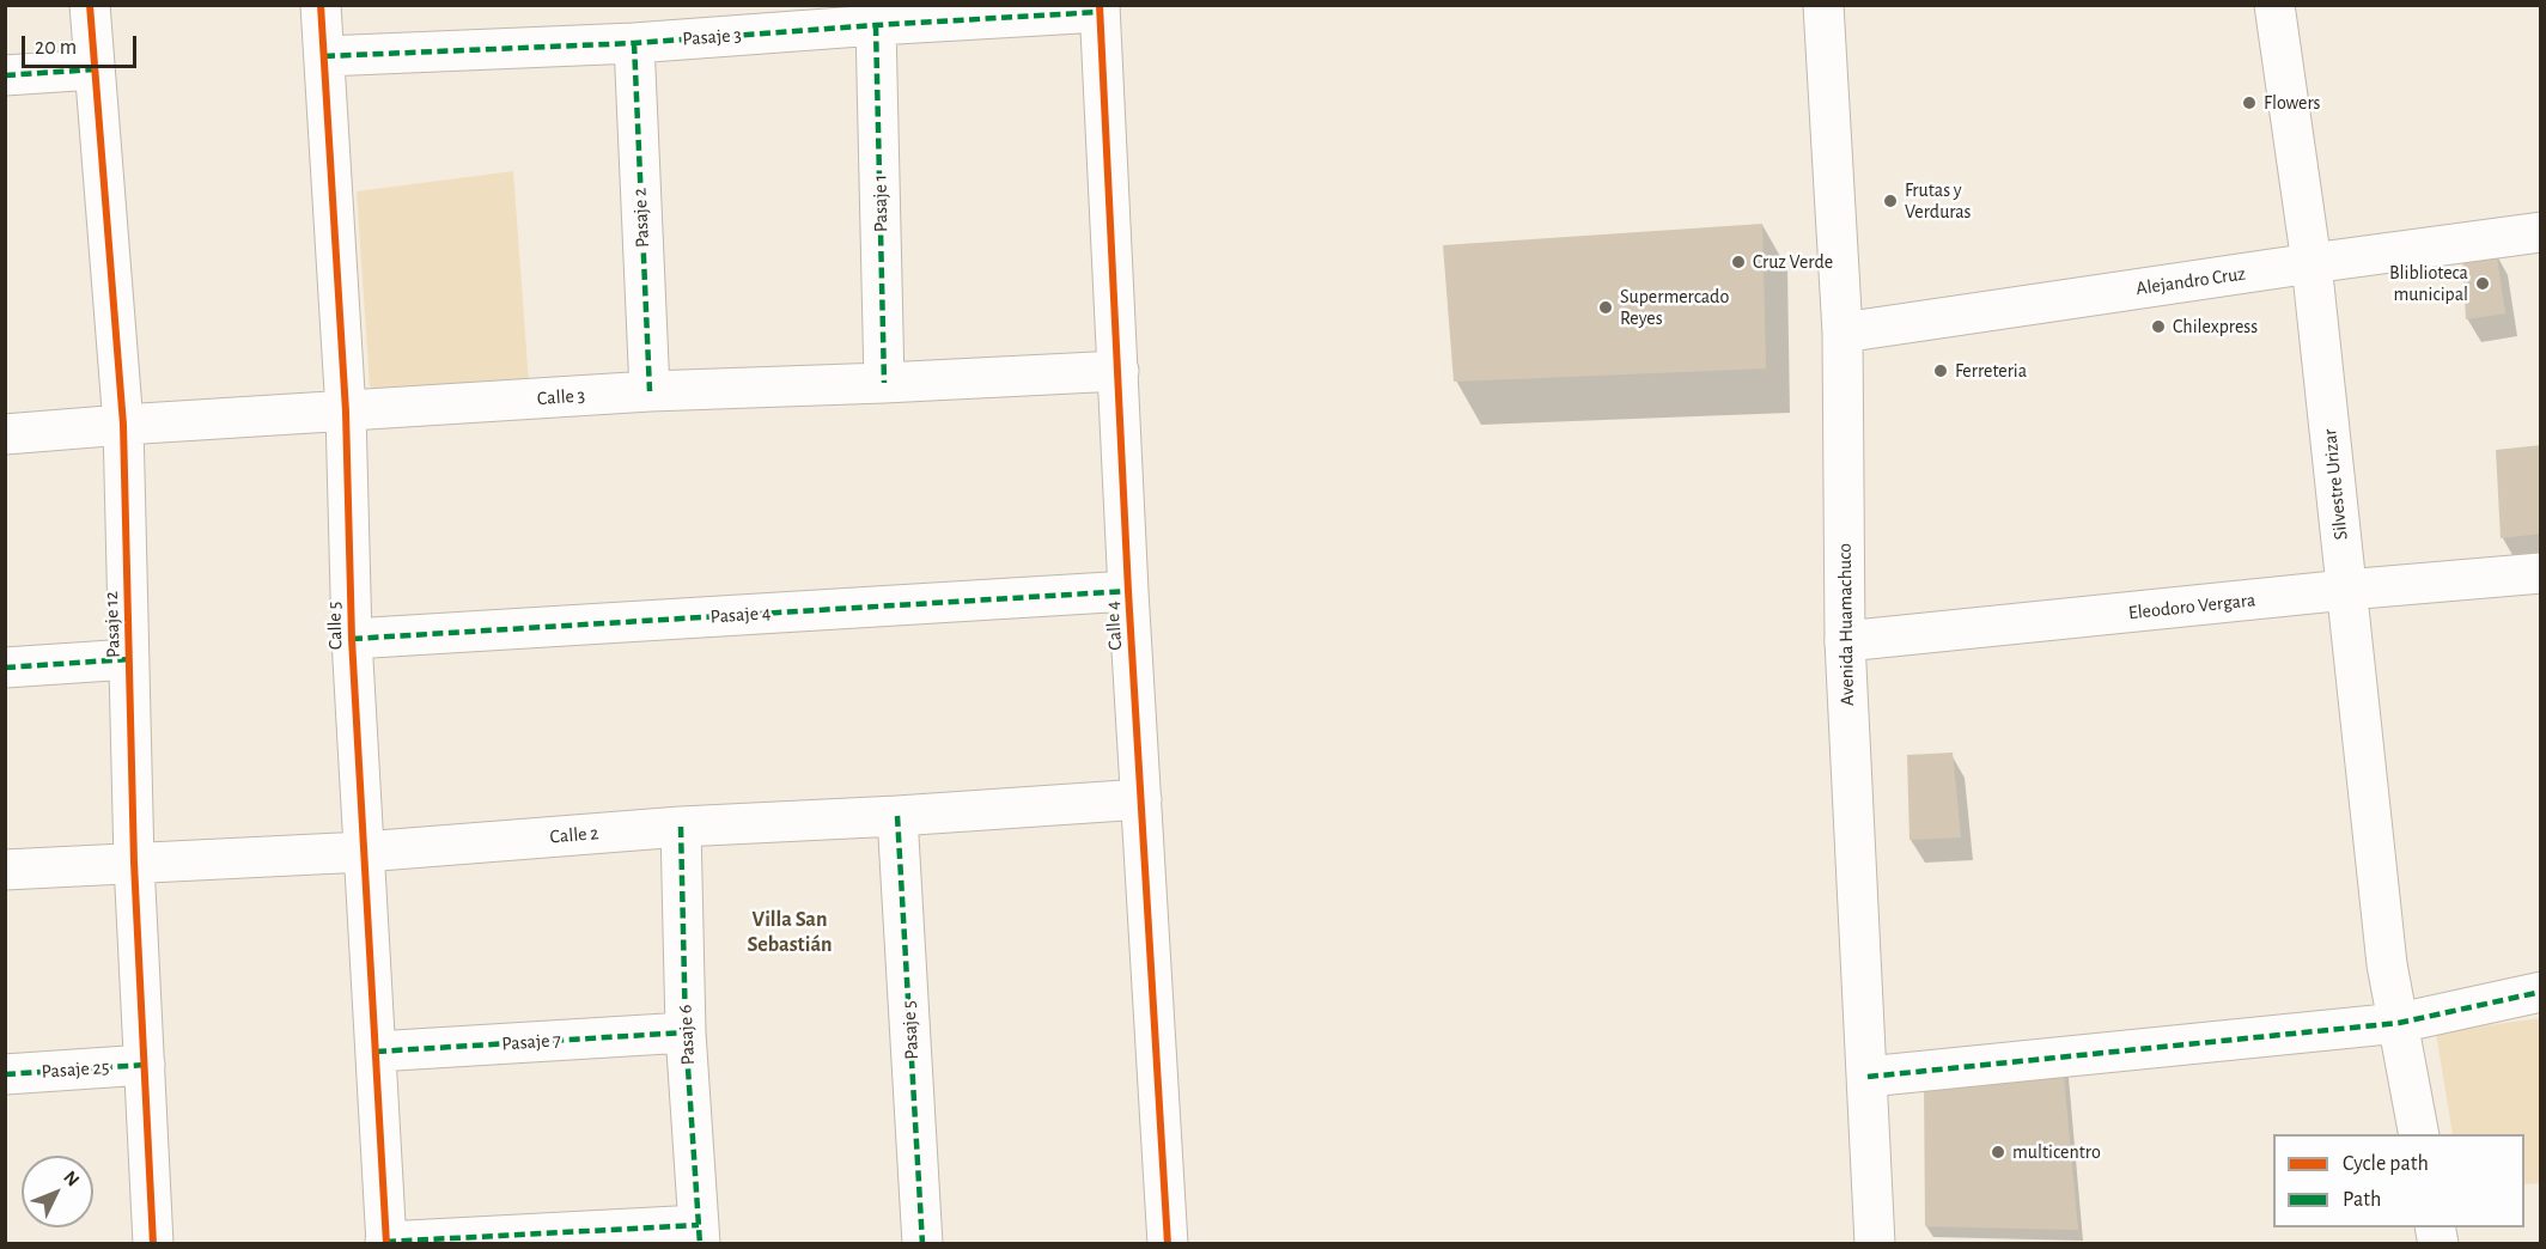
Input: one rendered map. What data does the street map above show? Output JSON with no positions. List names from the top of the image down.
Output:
{
  "streets": {
    "street": [
      "Pasaje 3",
      "Pasaje 1",
      "Pasaje 2",
      "Alejandro Cruz",
      "Calle 3",
      "Silvestre Urizar",
      "Eleodoro Vergara",
      "Pasaje 4",
      "Pasaje 12",
      "Avenida Huamachuco",
      "Calle 5",
      "Calle 4",
      "Calle 2",
      "Pasaje 5",
      "Pasaje 6",
      "Pasaje 7",
      "Pasaje 25"
    ]
  },
  "crossings": [
    ["Pasaje 3", "Pasaje 1"],
    ["Pasaje 3", "Pasaje 2"],
    ["Pasaje 3", "Calle 5"],
    ["Pasaje 3", "Calle 4"],
    ["Pasaje 1", "Calle 3"],
    ["Pasaje 2", "Calle 3"],
    ["Alejandro Cruz", "Silvestre Urizar"],
    ["Alejandro Cruz", "Avenida Huamachuco"],
    ["Calle 3", "Pasaje 12"],
    ["Calle 3", "Calle 5"],
    ["Calle 3", "Calle 4"],
    ["Silvestre Urizar", "Eleodoro Vergara"],
    ["Eleodoro Vergara", "Avenida Huamachuco"],
    ["Pasaje 4", "Calle 5"],
    ["Pasaje 4", "Calle 4"],
    ["Pasaje 12", "Calle 2"],
    ["Pasaje 12", "Pasaje 25"],
    ["Calle 5", "Calle 2"],
    ["Calle 5", "Pasaje 7"],
    ["Calle 4", "Calle 2"],
    ["Calle 2", "Pasaje 5"],
    ["Calle 2", "Pasaje 6"],
    ["Pasaje 6", "Pasaje 7"]
  ],
  "districts": ["Villa San Sebastián"],
  "places": [
    "Flowers",
    "Frutas y Verduras",
    "Cruz Verde",
    "Bliblioteca municipal",
    "Supermercado Reyes",
    "Chilexpress",
    "Ferreteria",
    "multicentro"
  ],
  "legend": ["Cycle path", "Path"],
  "scale_bar": "20 m",
  "north": "top right"
}
